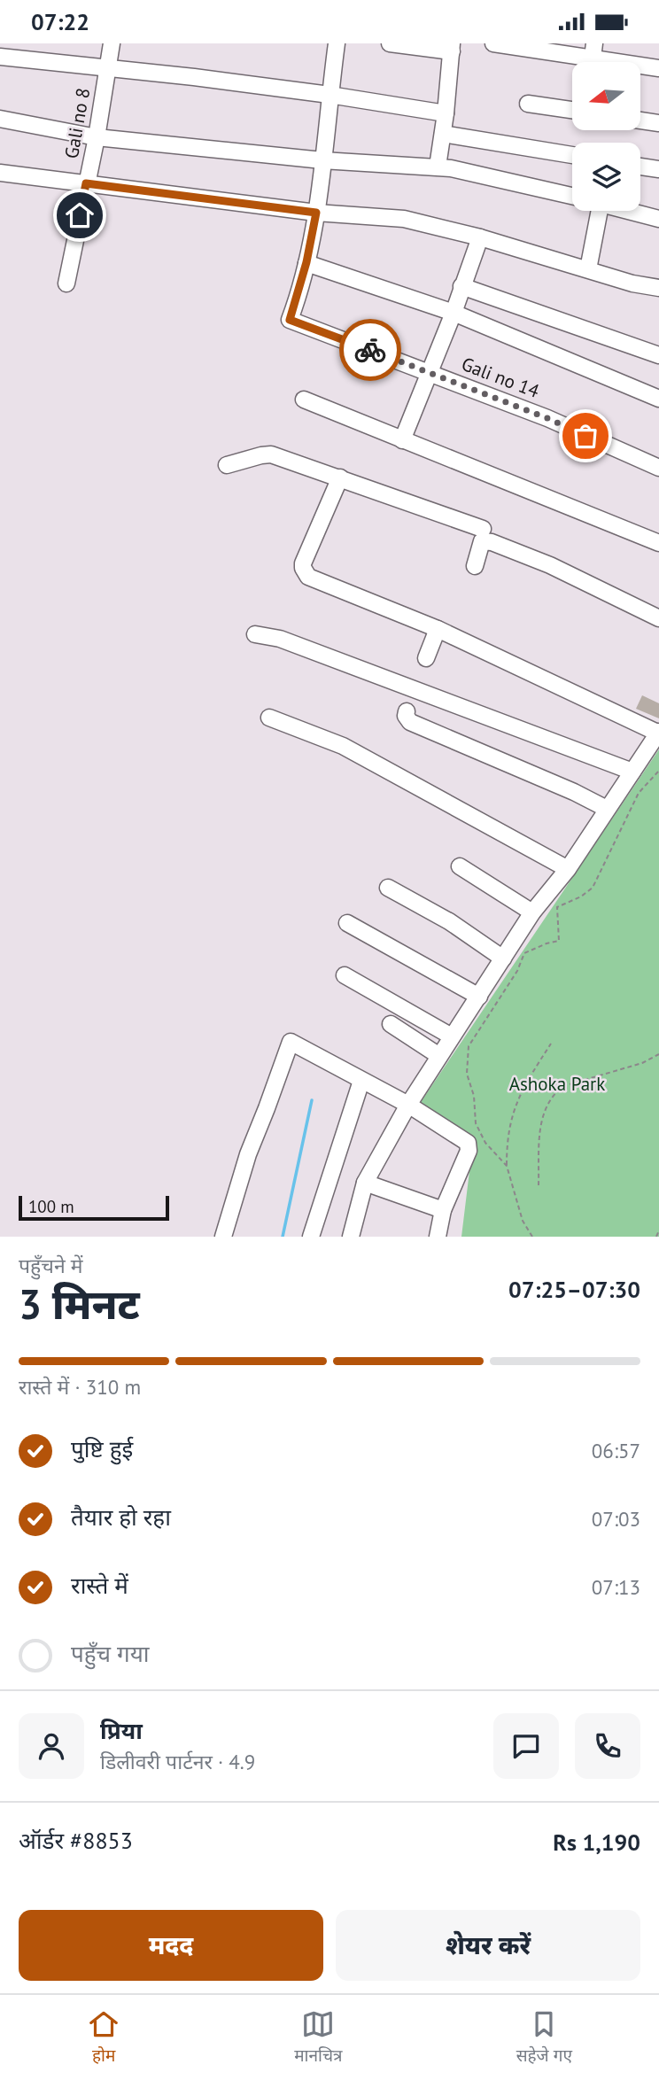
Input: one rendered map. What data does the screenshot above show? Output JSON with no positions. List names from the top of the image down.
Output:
{
  "streets": {
    "street": ["Gali no 8", "Gali no 14"]
  },
  "parks": ["Ashoka Park"],
  "scale_bar": "100 m",
  "north": "left",
  "page": {
    "status": "07:22",
    "scale": "100 m",
    "heading": ["3 मिनट", "पहुँचने में", "07:25–07:30"],
    "panel": [
      "प्रिया",
      "डिलीवरी पार्टनर · 4.9",
      "ऑर्डर #8853",
      "Rs 1,190"
    ],
    "bar": "रास्ते में · 310 m",
    "list": [
      ["पुष्टि हुई", "06:57"],
      ["तैयार हो रहा", "07:03"],
      ["रास्ते में", "07:13"],
      "पहुँच गया"
    ],
    "buttons": ["मदद", "शेयर करें"],
    "tabs": ["होम", "मानचित्र", "सहेजे गए"]
  }
}
